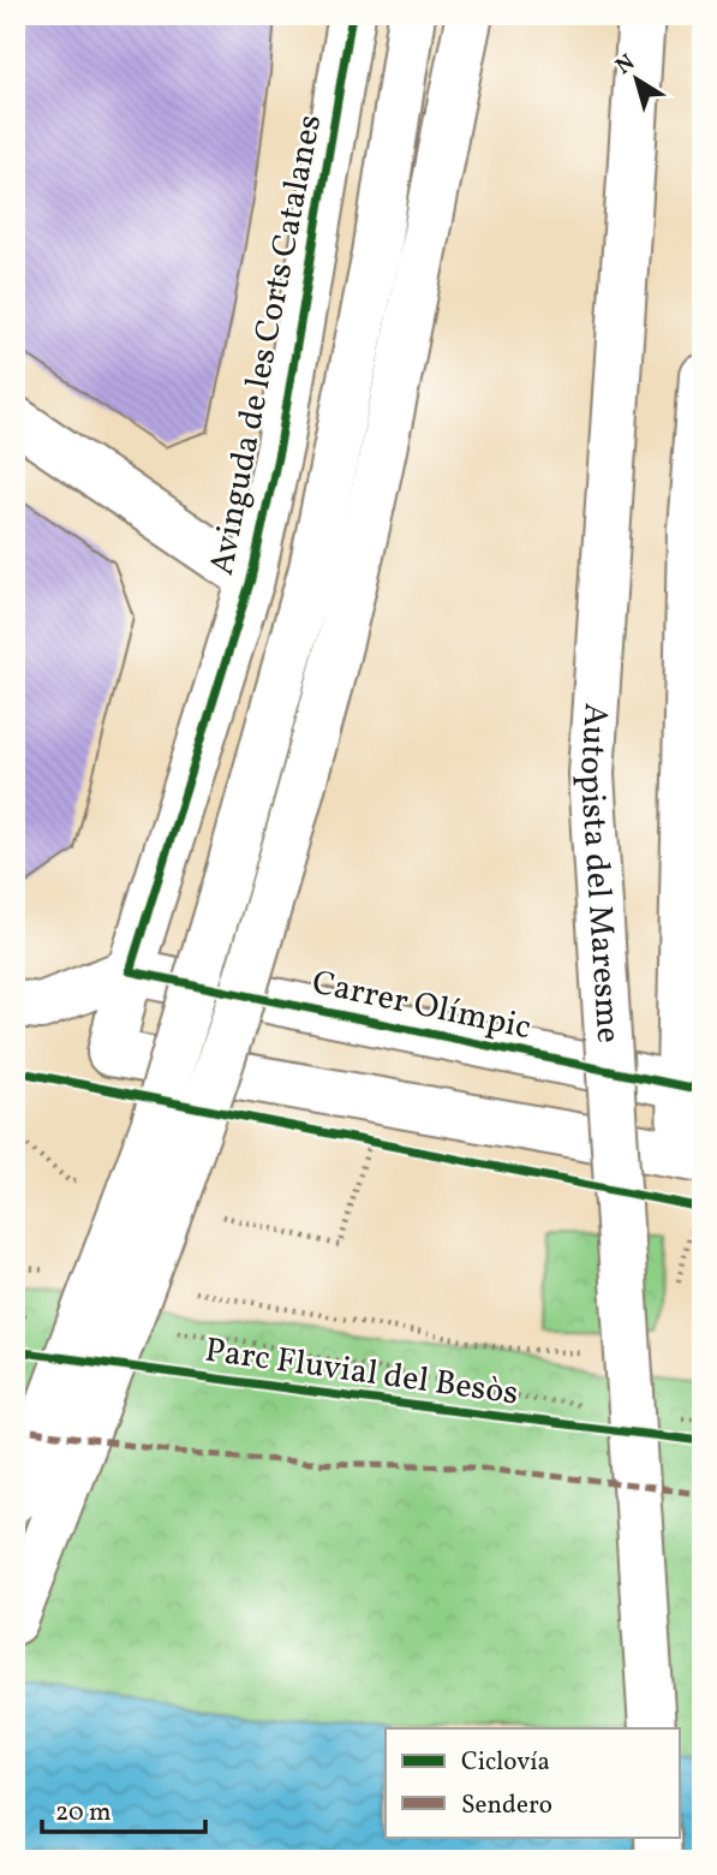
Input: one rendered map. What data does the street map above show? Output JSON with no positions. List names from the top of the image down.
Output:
{
  "streets": {
    "main road": ["Avinguda de les Corts Catalanes", "Autopista del Maresme", "Carrer Olímpic"],
    "cycle path": ["Parc Fluvial del Besòs"]
  },
  "crossings": [
    ["Avinguda de les Corts Catalanes", "Carrer Olímpic"]
  ],
  "legend": ["Ciclovía", "Sendero"],
  "scale_bar": "20 m",
  "north": "top left"
}
